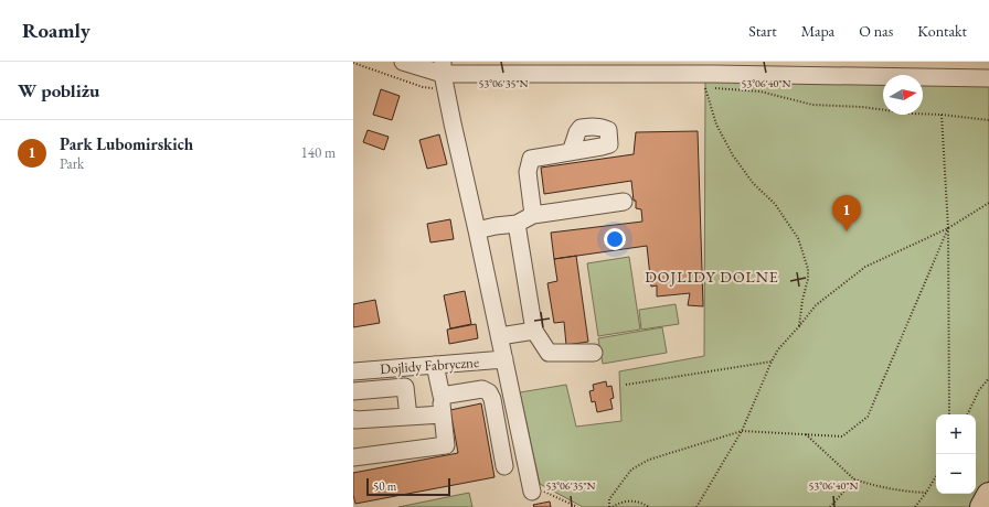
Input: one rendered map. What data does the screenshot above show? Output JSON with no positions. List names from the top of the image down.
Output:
{
  "streets": {
    "street": ["Dojlidy Fabryczne"]
  },
  "districts": ["DOJLIDY DOLNE"],
  "scale_bar": "50 m",
  "north": "right",
  "page": {
    "header": "Roamly",
    "nav": [
      "Start",
      "Mapa",
      "O nas",
      "Kontakt"
    ],
    "heading": "W pobliżu",
    "list": [
      {
        "mark": "1",
        "name": "Park Lubomirskich",
        "note": "Park",
        "value": "140 m"
      }
    ],
    "pins": "1",
    "map_buttons": ["+", "−"],
    "scale": "50 m"
  },
  "coordinates": ["53°06'35\"N", "53°06'40\"N"]
}
